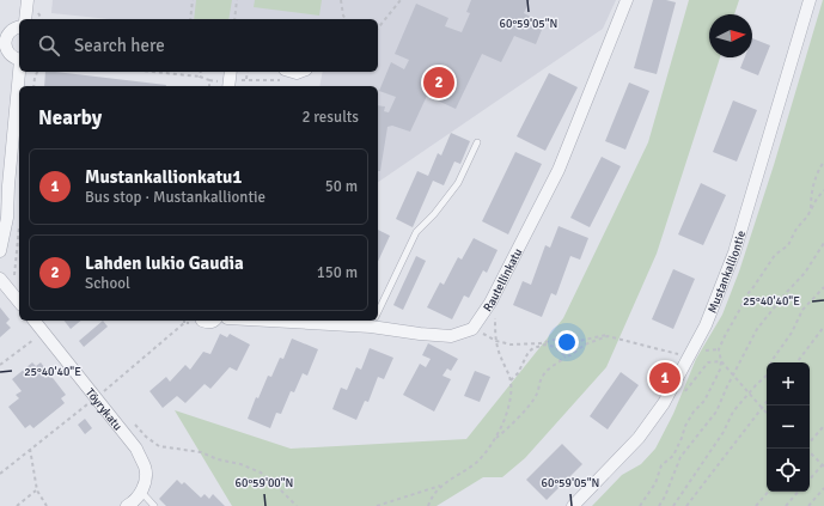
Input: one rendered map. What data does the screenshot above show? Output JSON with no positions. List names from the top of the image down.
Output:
{
  "streets": {
    "street": ["Mustankalliontie", "Rautellinkatu", "Töyrykatu"]
  },
  "north": "right",
  "page": {
    "search": "Search here",
    "pins": ["2", "1"],
    "heading": ["Nearby", "2 results"],
    "list": [
      {
        "mark": "1",
        "name": "Mustankallionkatu1",
        "note": "Bus stop · Mustankalliontie",
        "value": "50 m"
      },
      {
        "mark": "2",
        "name": "Lahden lukio Gaudia",
        "note": "School",
        "value": "150 m"
      }
    ],
    "map_buttons": ["+", "−"]
  },
  "coordinates": ["60°59'05\"N", "25°40'40\"E", "60°59'00\"N"]
}
